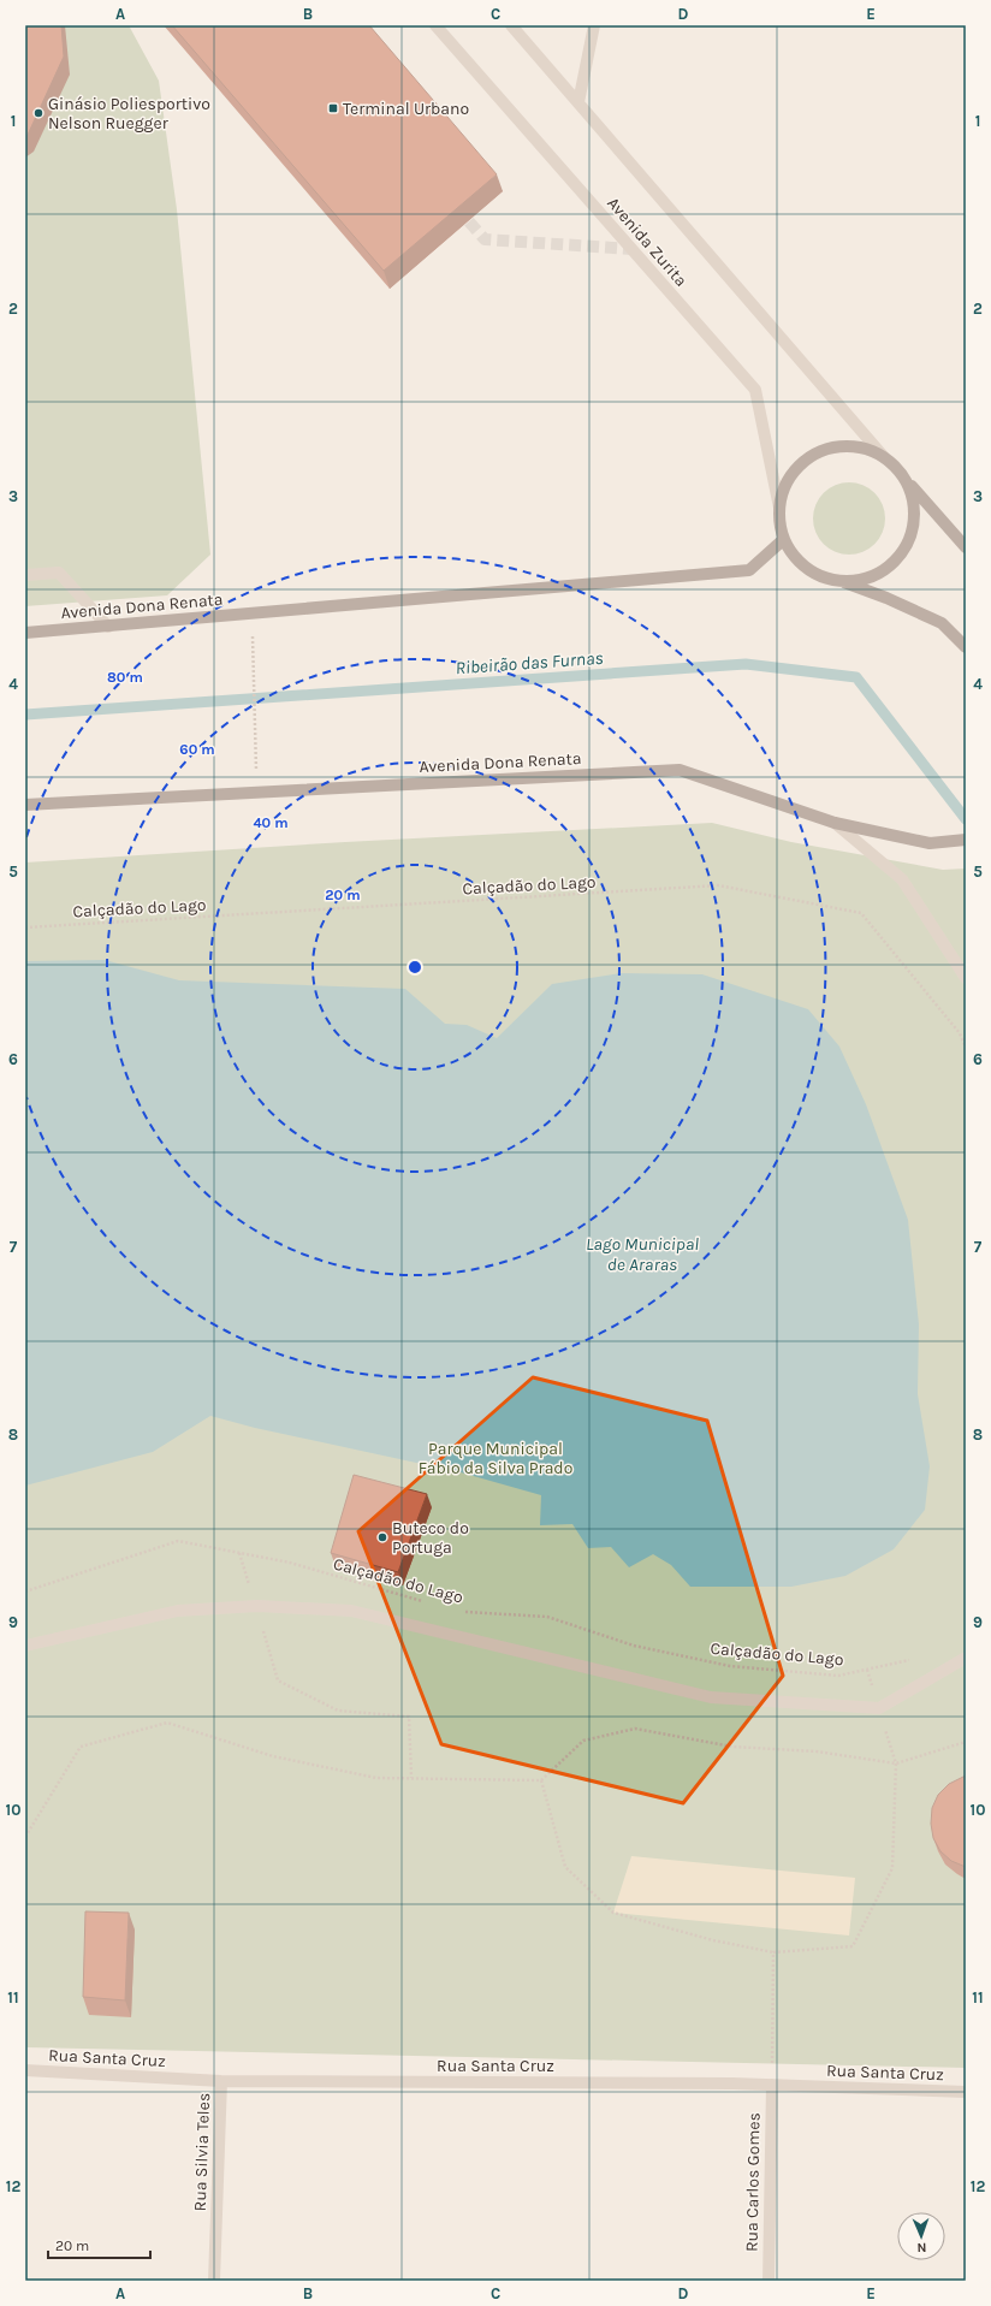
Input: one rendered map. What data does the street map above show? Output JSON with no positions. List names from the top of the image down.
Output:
{
  "streets": {
    "main road": ["Avenida Dona Renata"],
    "street": [
      "Avenida Zurita",
      "Rua Santa Cruz",
      "Rua Silvia Teles",
      "Rua Carlos Gomes"
    ],
    "path": ["Calçadão do Lago"]
  },
  "crossings": [
    ["Avenida Zurita", "Avenida Dona Renata"],
    ["Rua Santa Cruz", "Rua Silvia Teles"],
    ["Rua Santa Cruz", "Rua Carlos Gomes"]
  ],
  "water": ["Ribeirão das Furnas", "Lago Municipal de Araras"],
  "parks": ["Parque Municipal Fábio da Silva Prado"],
  "places": {
    "transit": ["Terminal Urbano"],
    "other": ["Ginásio Poliesportivo Nelson Ruegger", "Buteco do Portuga"]
  },
  "scale_bar": "20 m",
  "north": "bottom",
  "grid": {
    "columns": [
      "A",
      "B",
      "C",
      "D",
      "E"
    ],
    "rows": [
      "1",
      "2",
      "3",
      "4",
      "5",
      "6",
      "7",
      "8",
      "9",
      "10",
      "11",
      "12"
    ]
  },
  "rings": [
    "80 m",
    "60 m",
    "40 m",
    "20 m"
  ]
}
